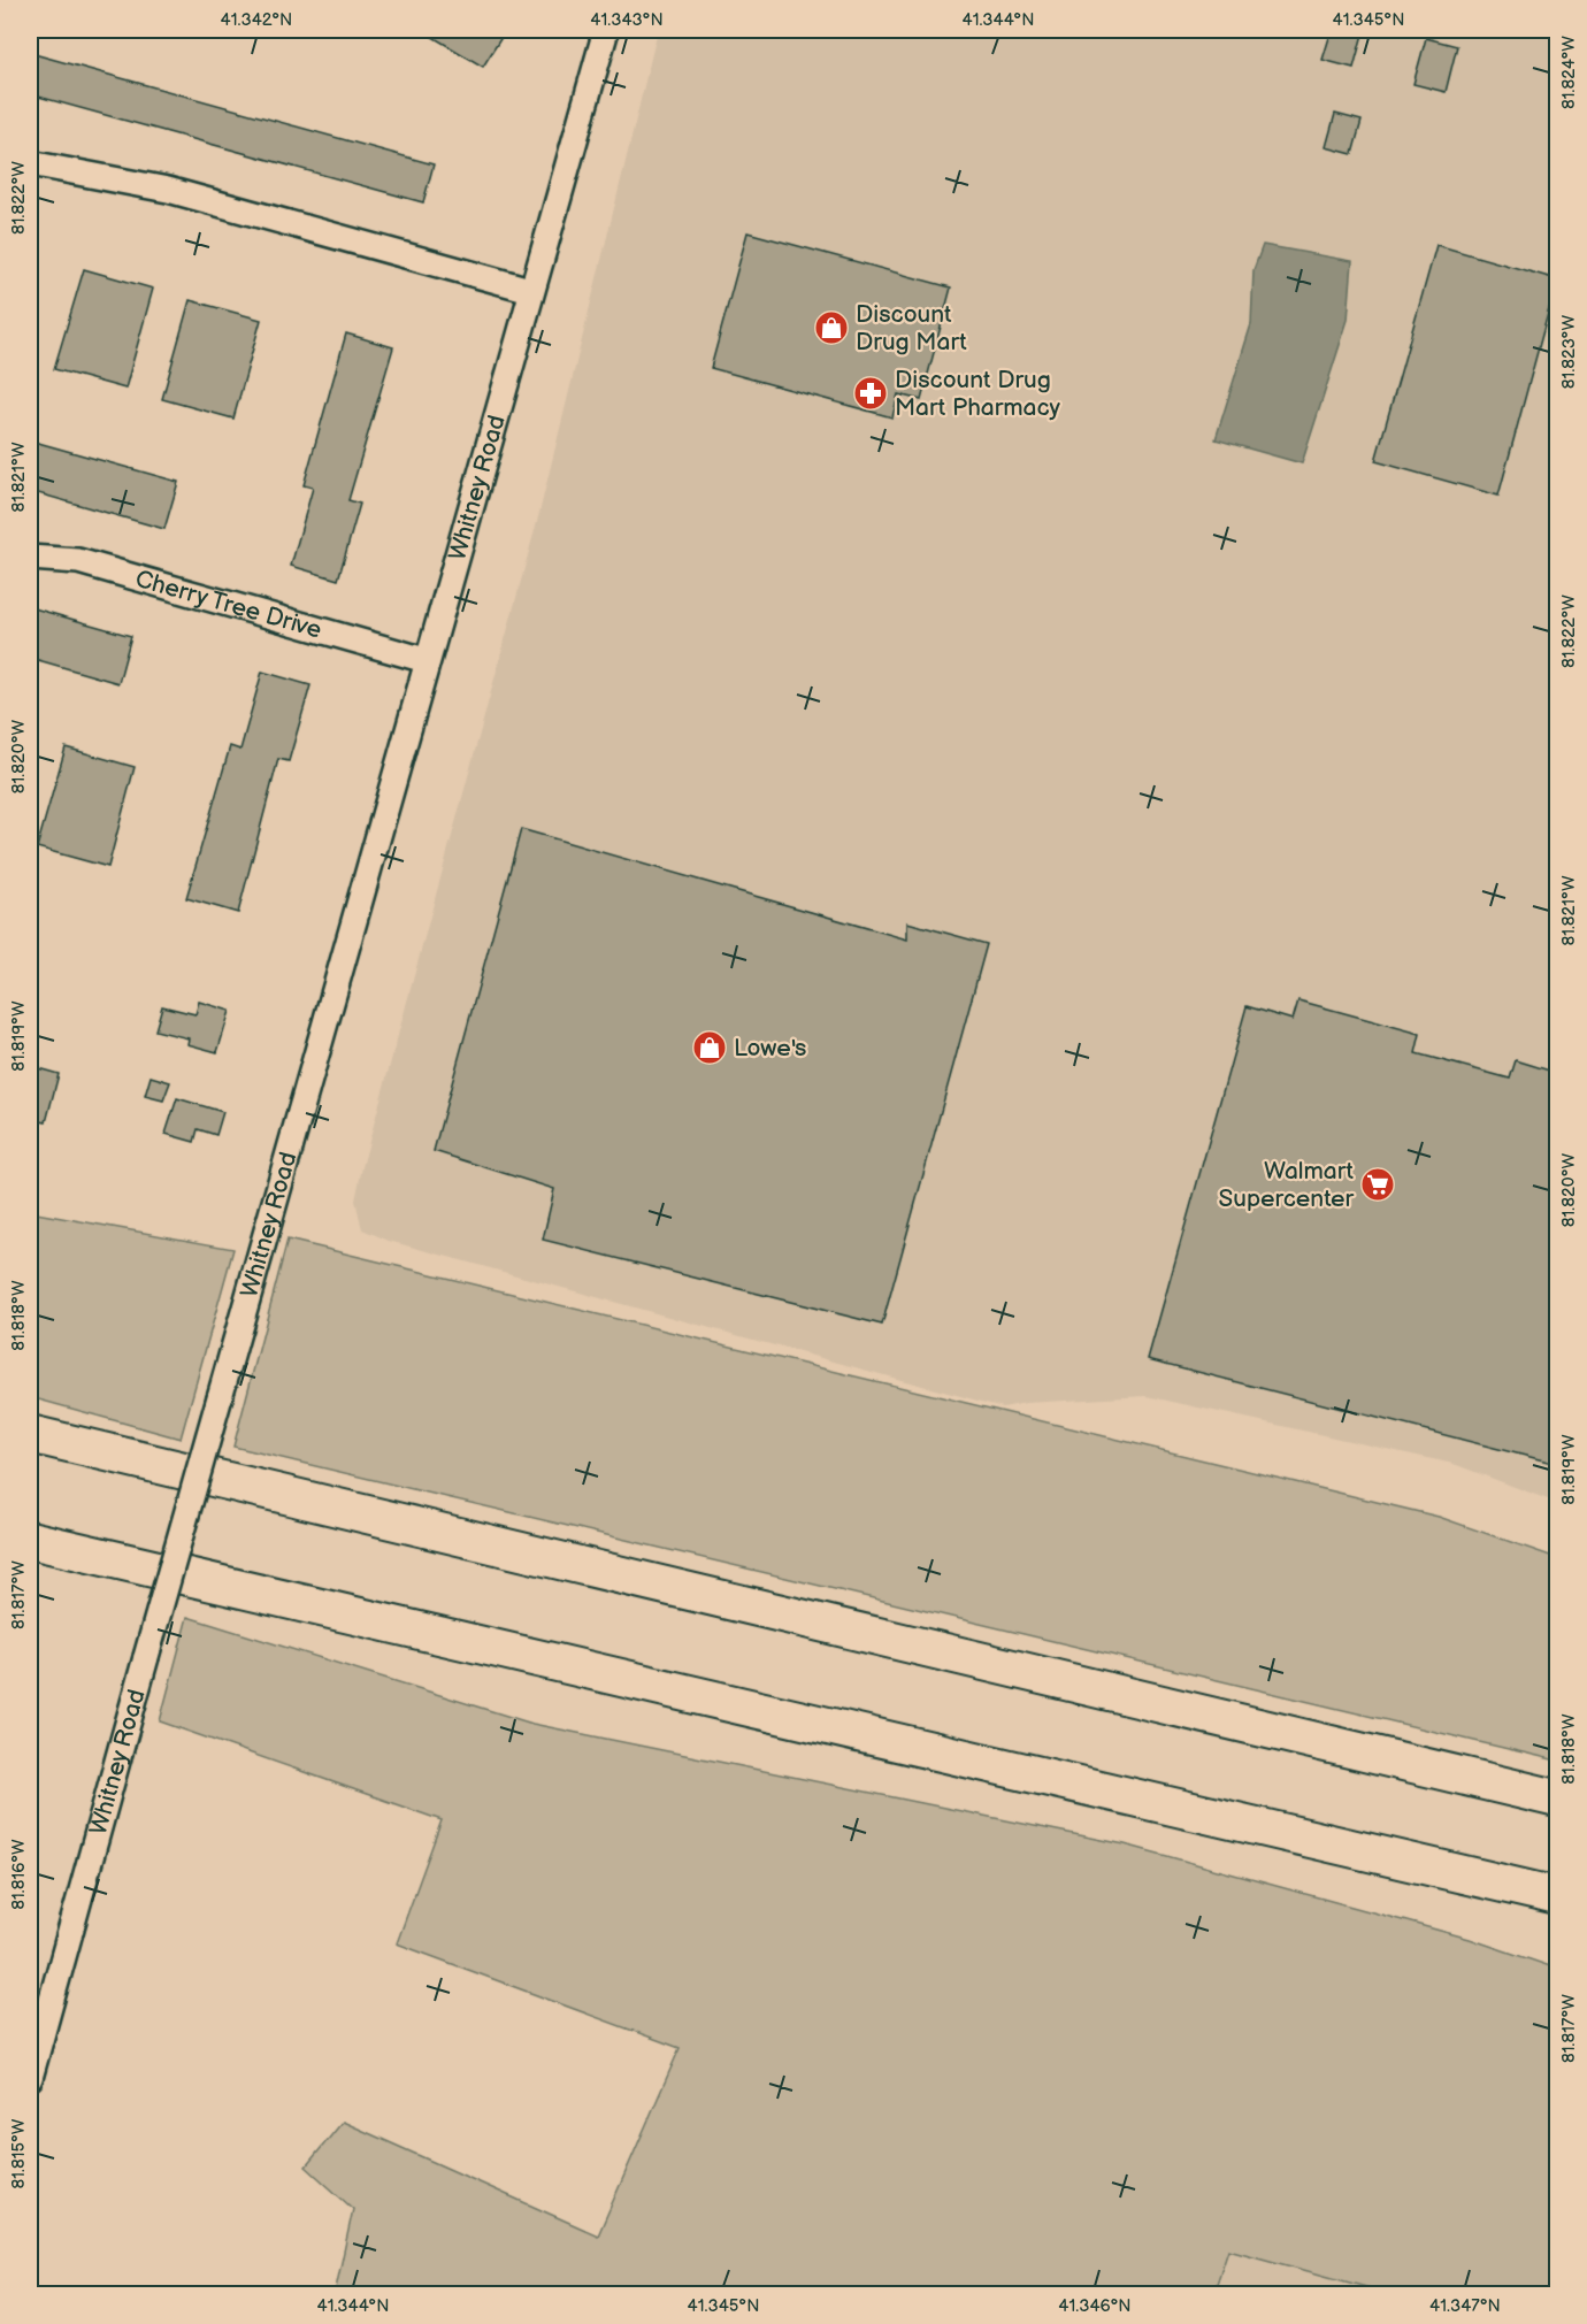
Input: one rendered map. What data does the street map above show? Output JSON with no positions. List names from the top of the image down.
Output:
{
  "streets": {
    "street": ["Whitney Road", "Cherry Tree Drive"]
  },
  "crossings": [
    ["Whitney Road", "Cherry Tree Drive"]
  ],
  "places": {
    "shop": ["Discount Drug Mart", "Lowe's"],
    "pharmacy": ["Discount Drug Mart Pharmacy"],
    "supermarket": ["Walmart Supercenter"]
  },
  "coordinates": [
    "41.342°N",
    "41.343°N",
    "41.344°N",
    "41.345°N",
    "81.824°W",
    "81.822°W",
    "81.823°W",
    "81.821°W",
    "81.820°W",
    "81.819°W",
    "81.818°W",
    "81.817°W",
    "81.816°W",
    "81.815°W",
    "41.346°N",
    "41.347°N"
  ]
}
